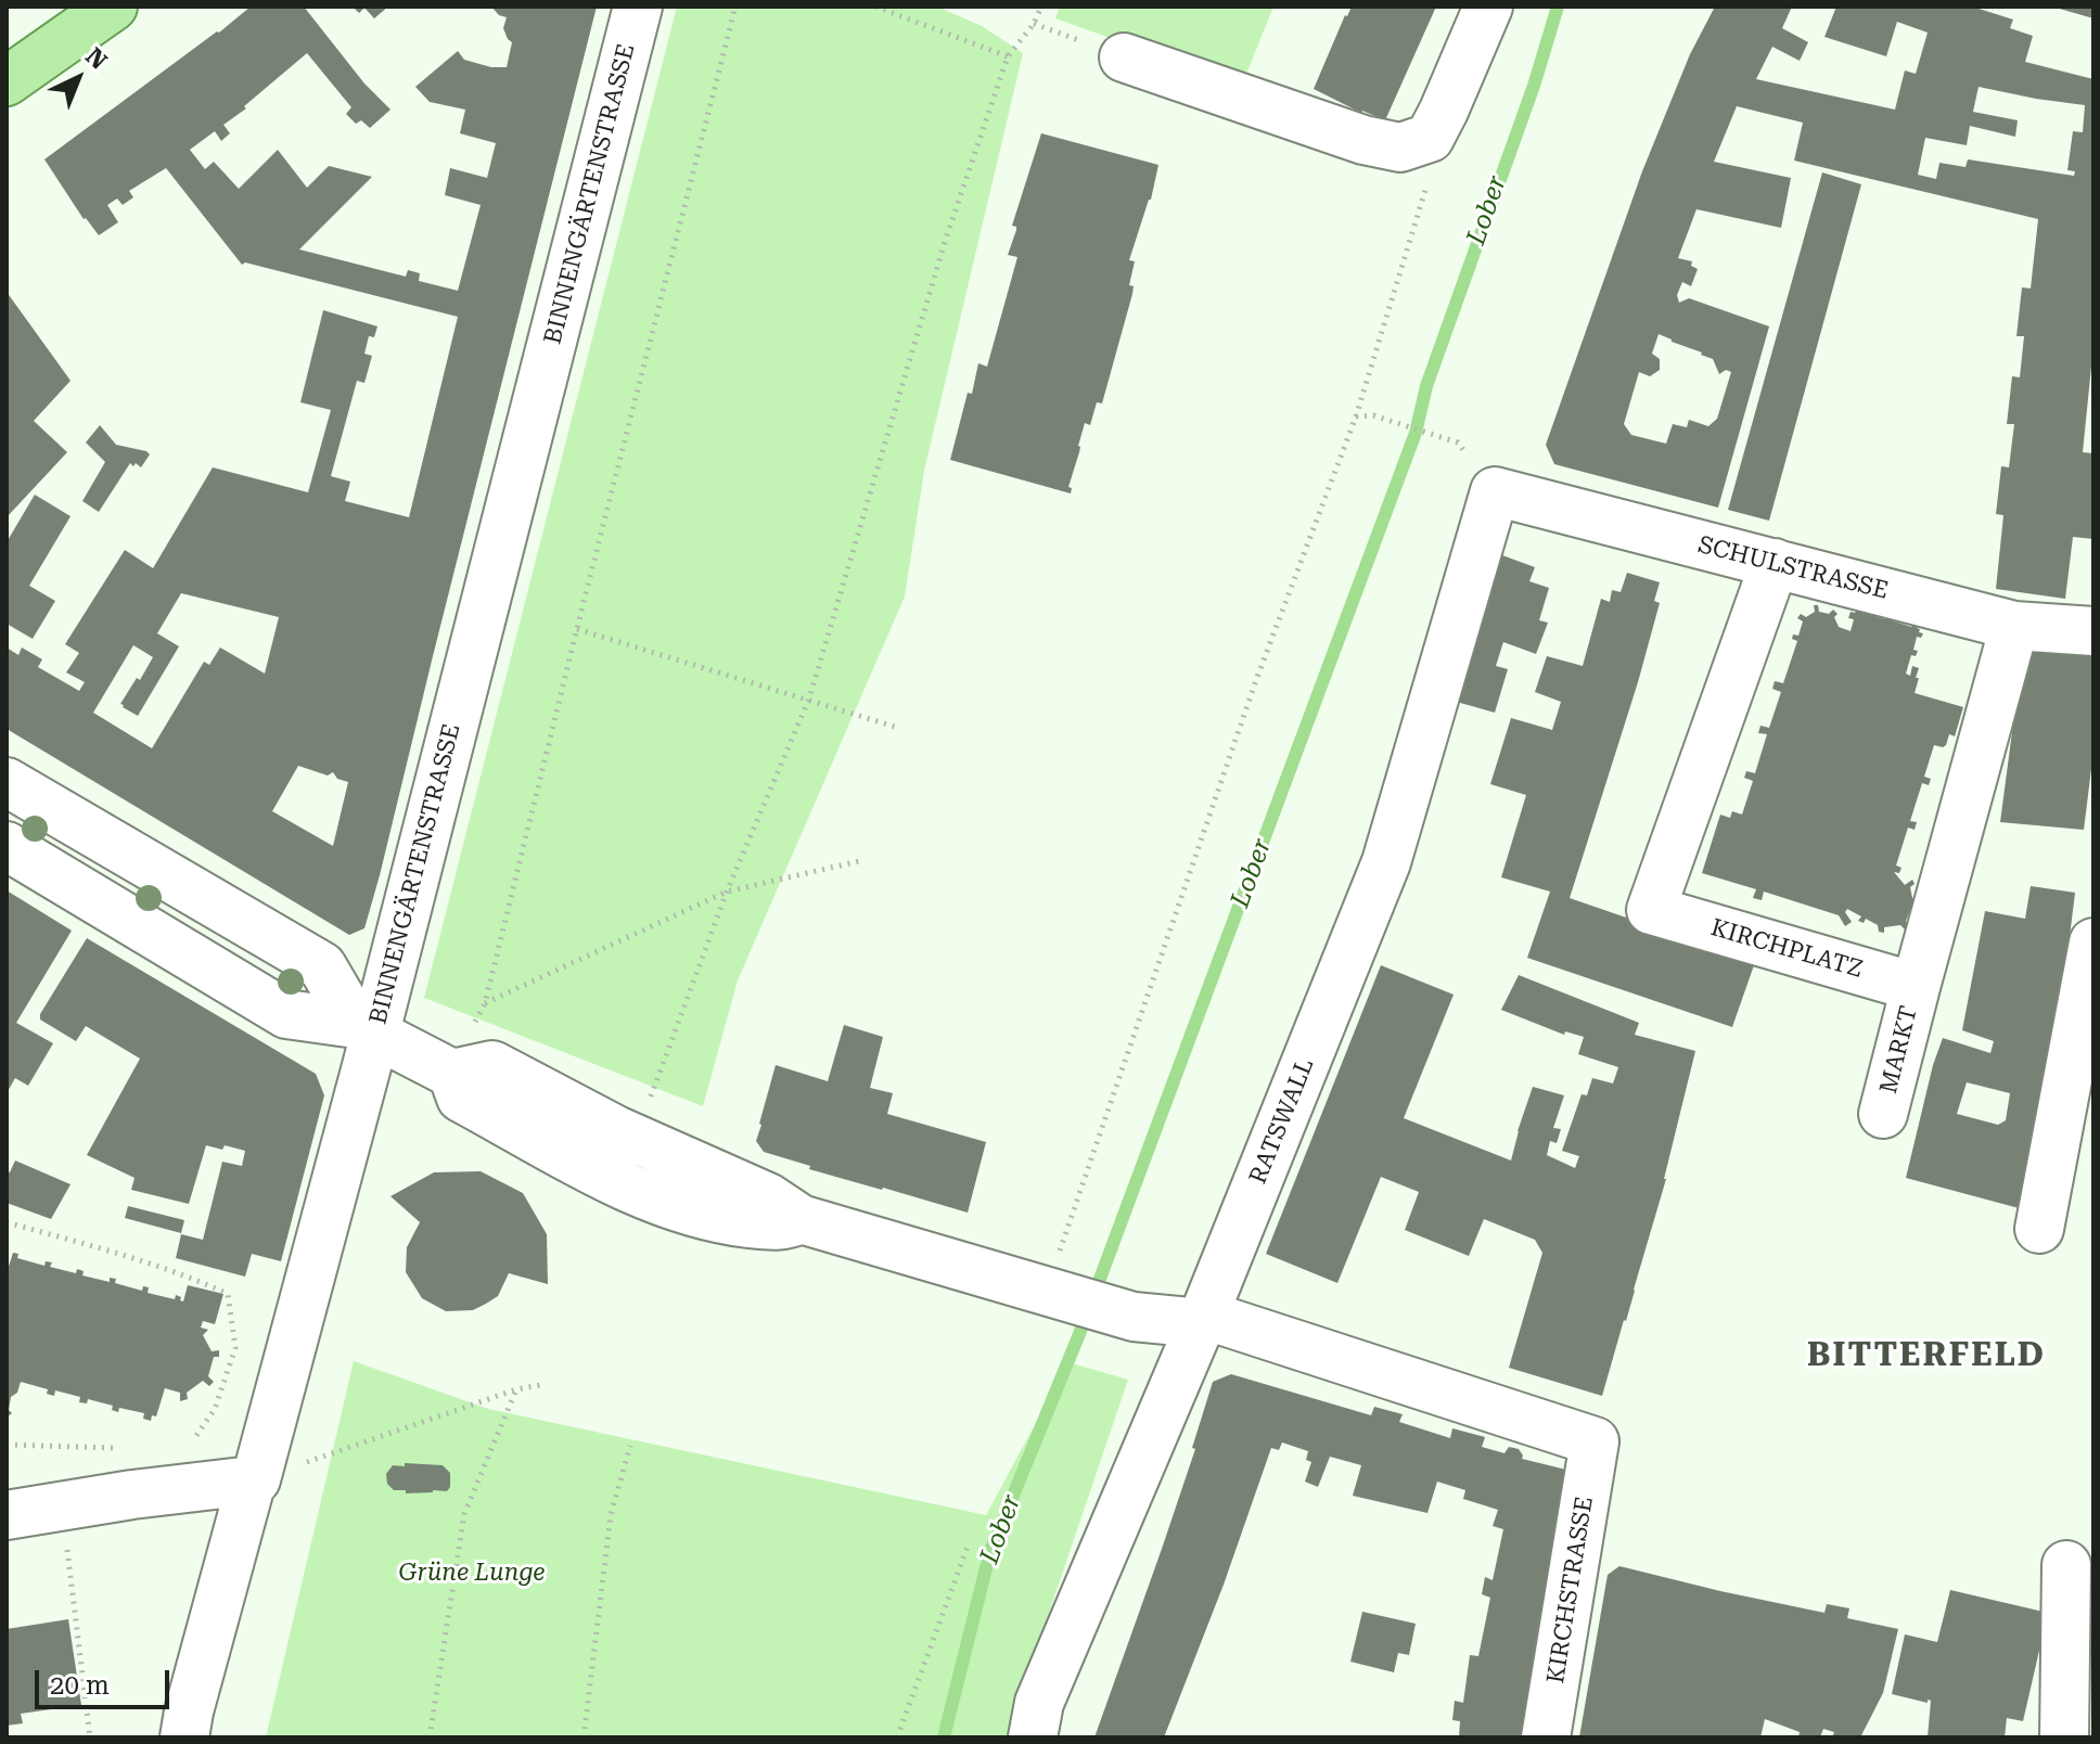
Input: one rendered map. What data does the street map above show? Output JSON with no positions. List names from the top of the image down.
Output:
{
  "streets": {
    "street": [
      "BINNENGÄRTENSTRASSE",
      "SCHULSTRASSE",
      "KIRCHPLATZ",
      "MARKT",
      "RATSWALL",
      "KIRCHSTRASSE"
    ]
  },
  "crossings": [
    ["SCHULSTRASSE", "KIRCHPLATZ"],
    ["SCHULSTRASSE", "RATSWALL"],
    ["KIRCHPLATZ", "MARKT"],
    ["RATSWALL", "KIRCHSTRASSE"]
  ],
  "districts": ["BITTERFELD"],
  "water": ["Lober"],
  "parks": ["Grüne Lunge"],
  "scale_bar": "20 m",
  "north": "top right"
}
